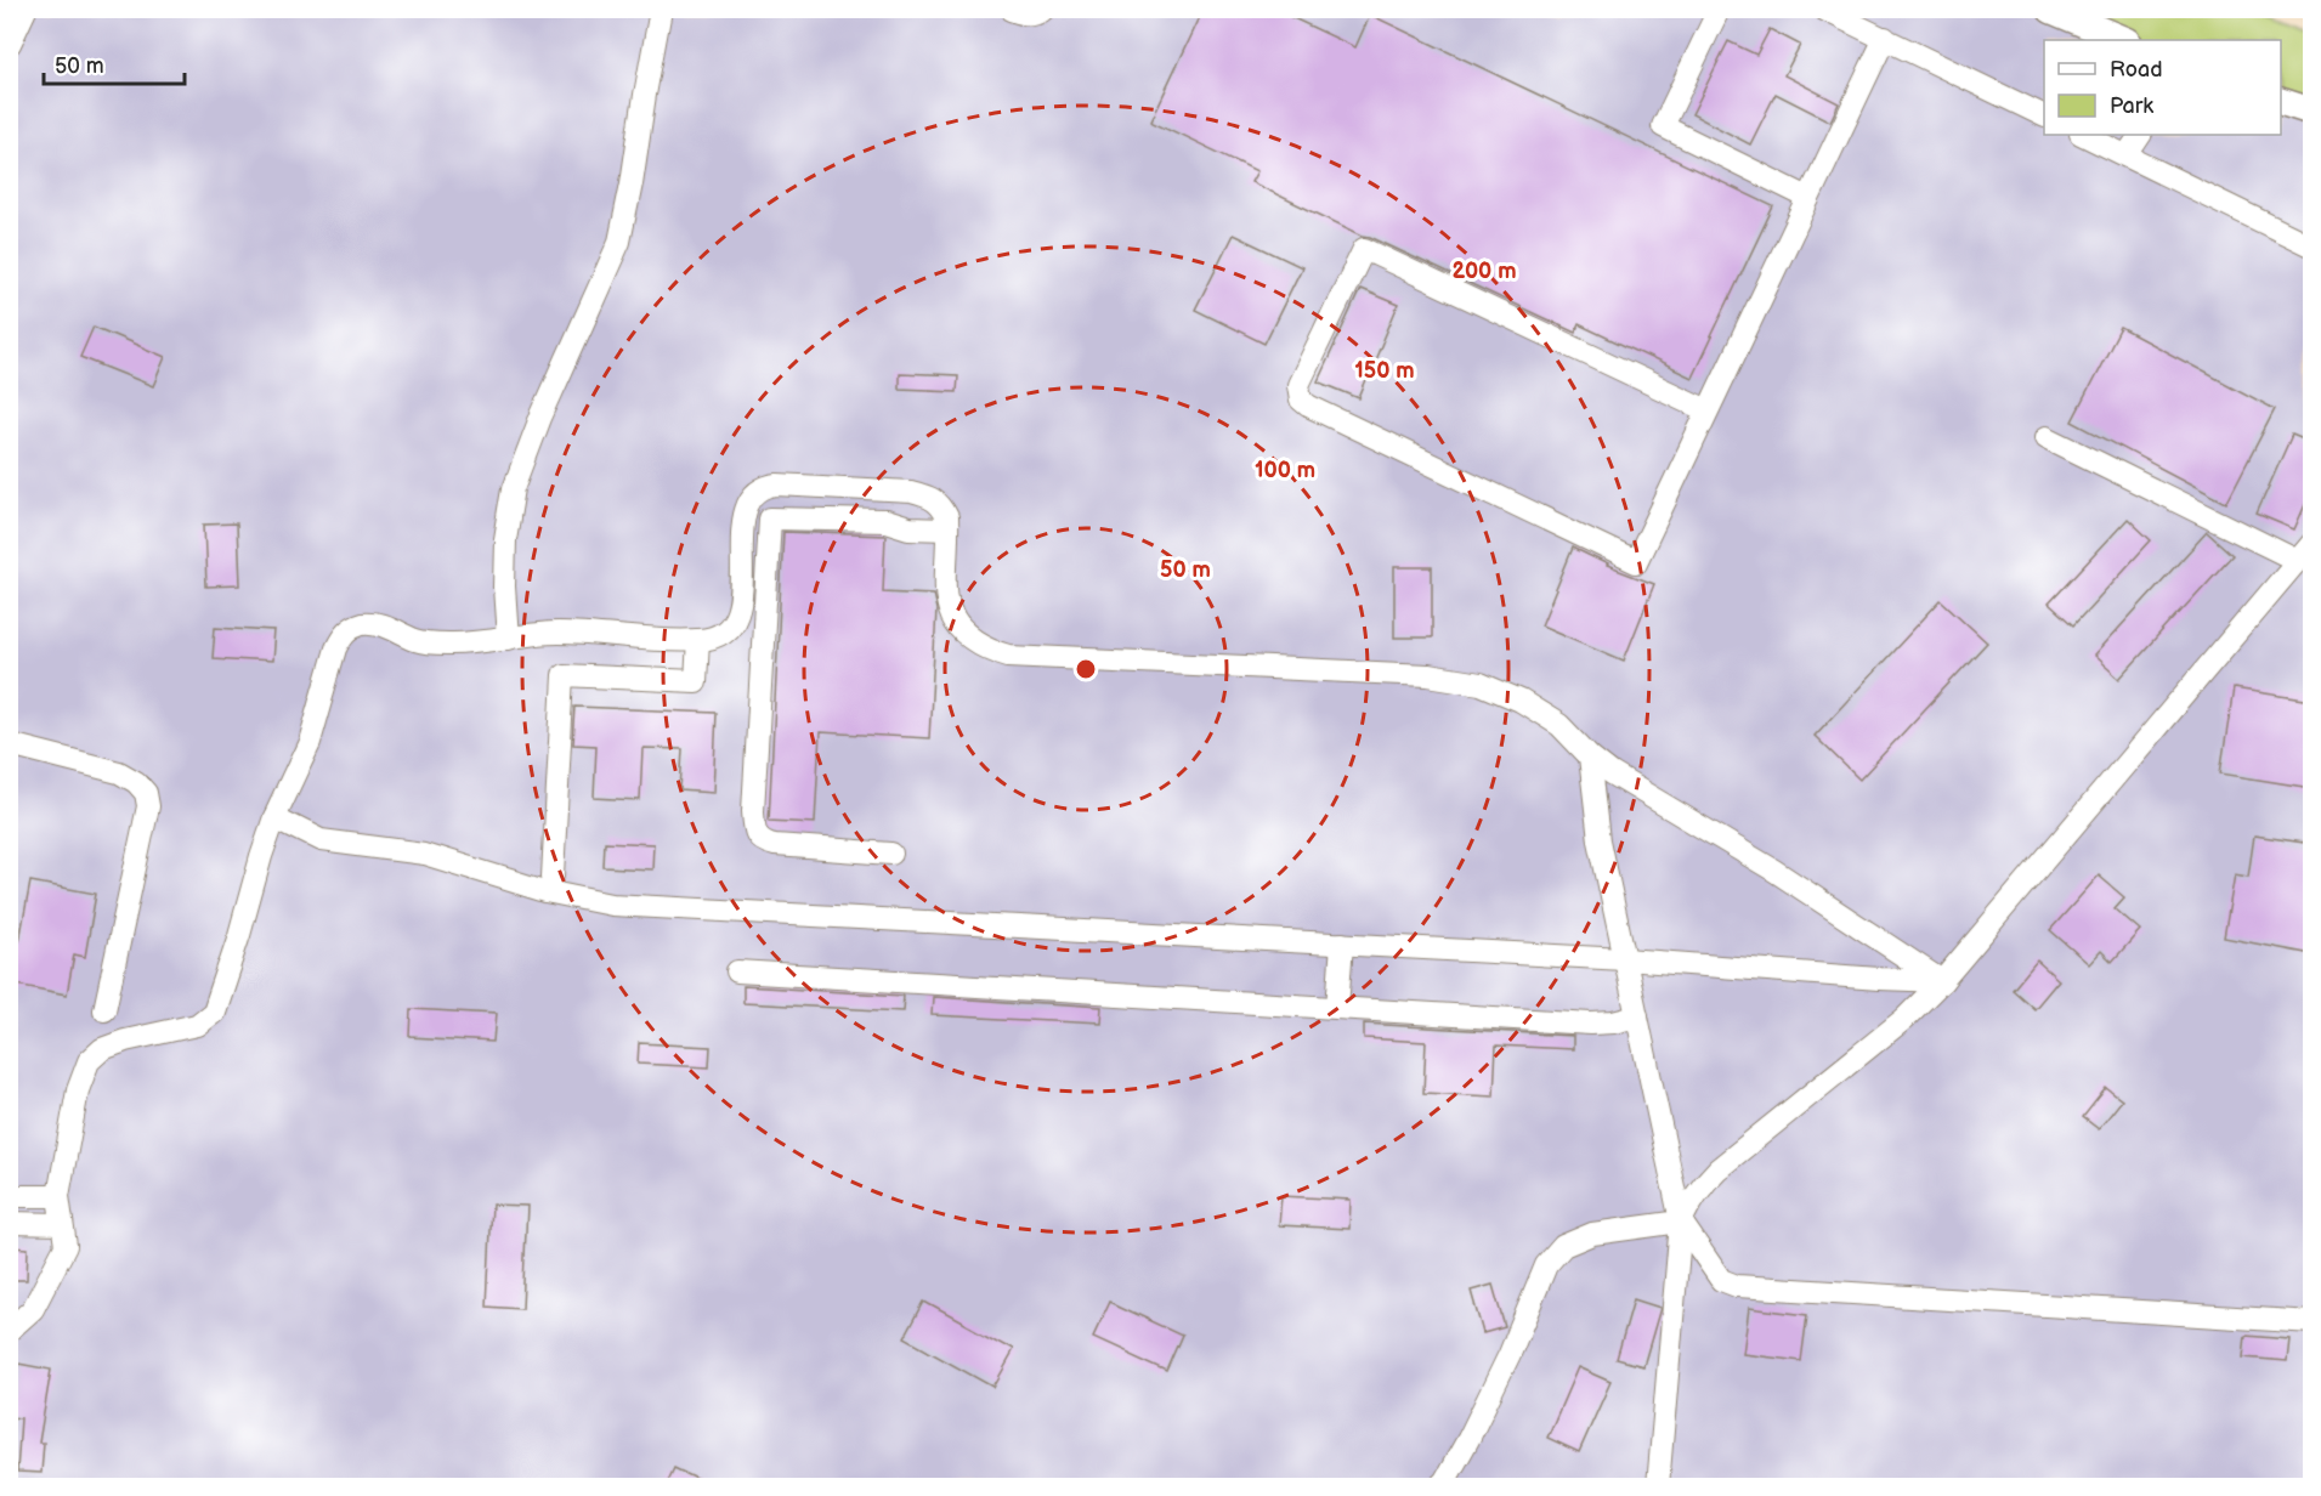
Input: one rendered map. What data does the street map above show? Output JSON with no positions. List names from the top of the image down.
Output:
{
  "legend": ["Road", "Park"],
  "scale_bar": "50 m",
  "rings": [
    "200 m",
    "150 m",
    "100 m",
    "50 m"
  ]
}
